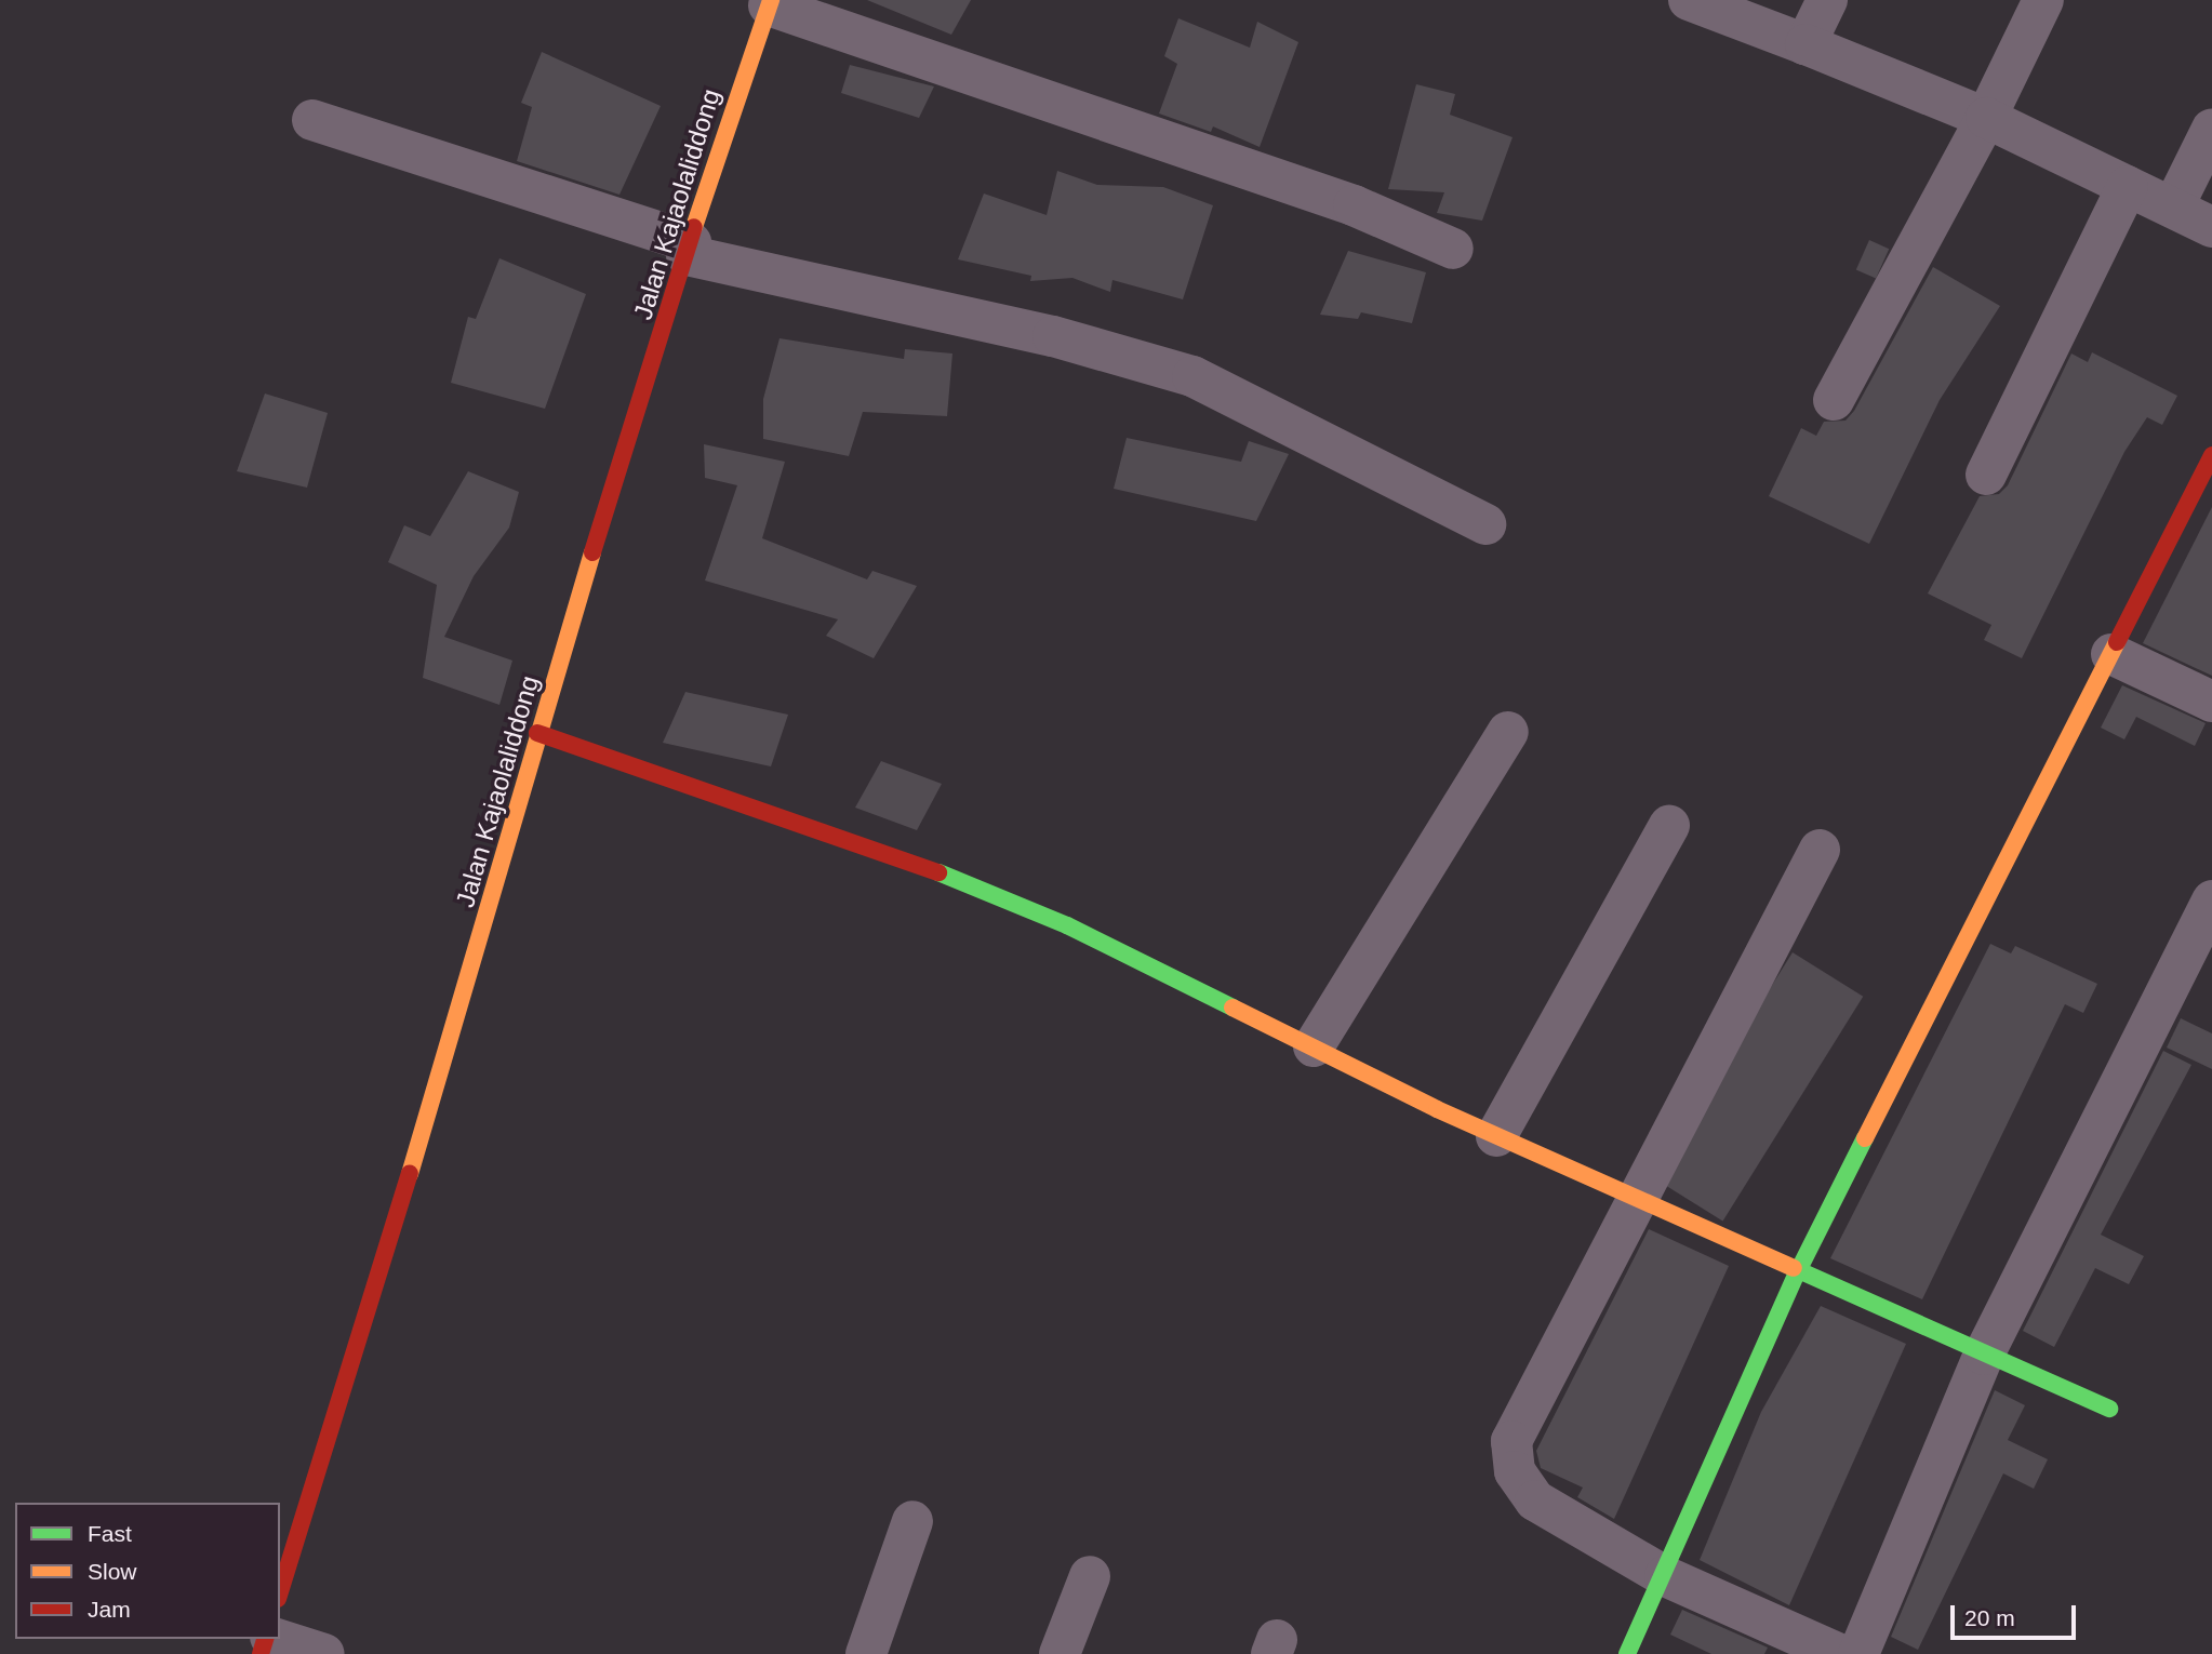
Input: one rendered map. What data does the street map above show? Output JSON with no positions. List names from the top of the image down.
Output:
{
  "streets": {
    "street": ["Jalan Kajaolaliddong"]
  },
  "legend": ["Fast", "Slow", "Jam"],
  "scale_bar": "20 m"
}
